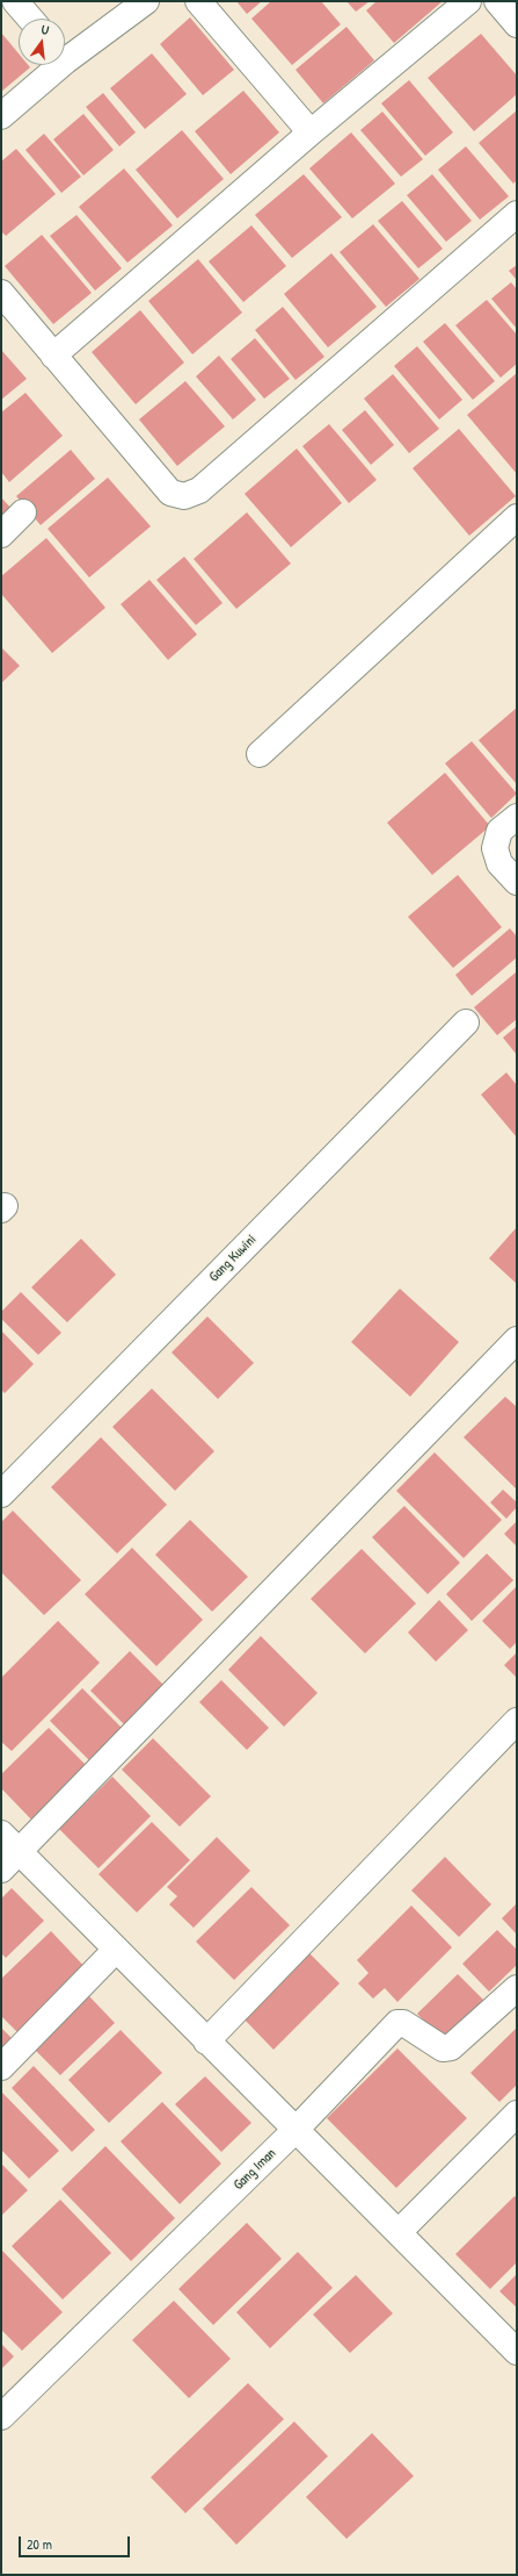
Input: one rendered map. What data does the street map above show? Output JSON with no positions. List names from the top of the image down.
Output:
{
  "streets": {
    "street": ["Gang Kuwini", "Gang Iman"]
  },
  "scale_bar": "20 m",
  "north": "top"
}
